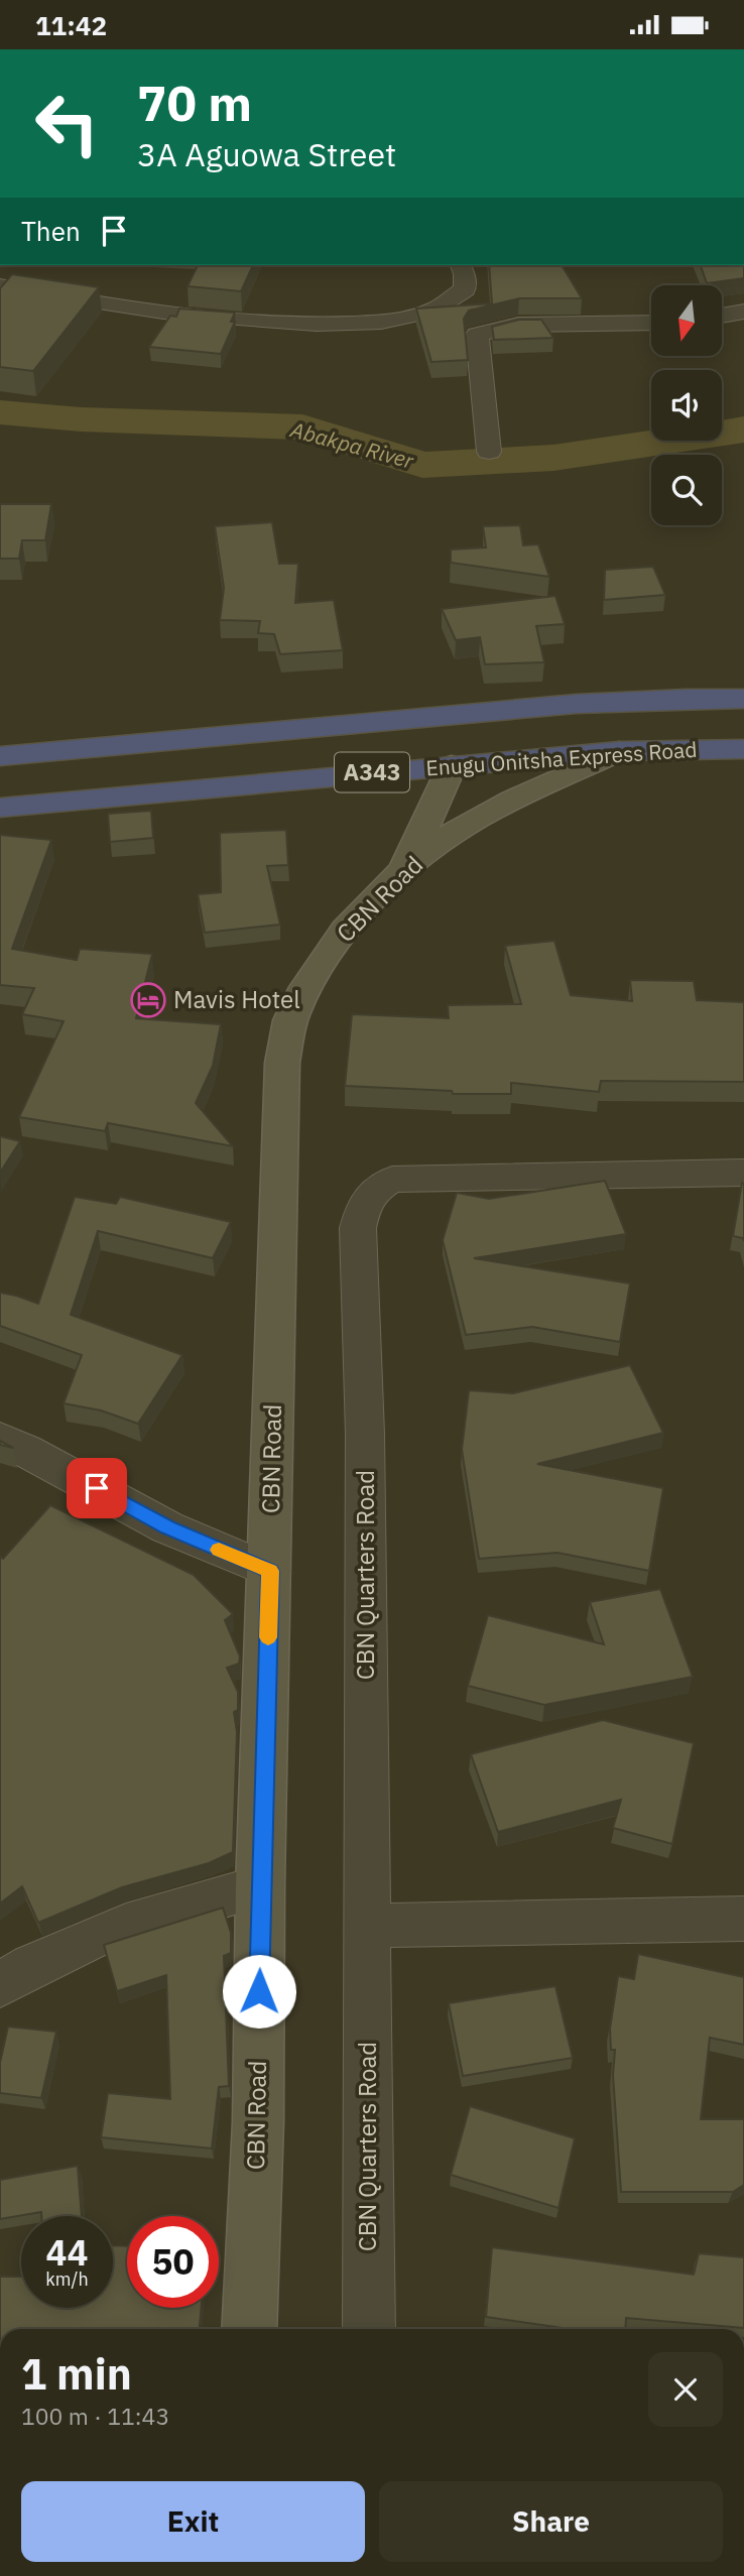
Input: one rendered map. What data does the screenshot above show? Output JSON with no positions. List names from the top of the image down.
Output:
{
  "streets": {
    "highway": ["Enugu Onitsha Express Road", "A343"],
    "main road": ["CBN Road"],
    "street": ["CBN Quarters Road"]
  },
  "crossings": [
    ["Enugu Onitsha Express Road", "CBN Road"]
  ],
  "water": ["Abakpa River"],
  "places": {
    "hotel": ["Mavis Hotel"]
  },
  "north": "bottom",
  "page": {
    "status": "11:42",
    "turn": ["70 m", "3A Aguowa Street"],
    "then": "Then",
    "speed": "44 km/h",
    "limit": "50",
    "heading": ["1 min", "100 m · 11:43"],
    "buttons": ["Exit", "Share"]
  }
}
